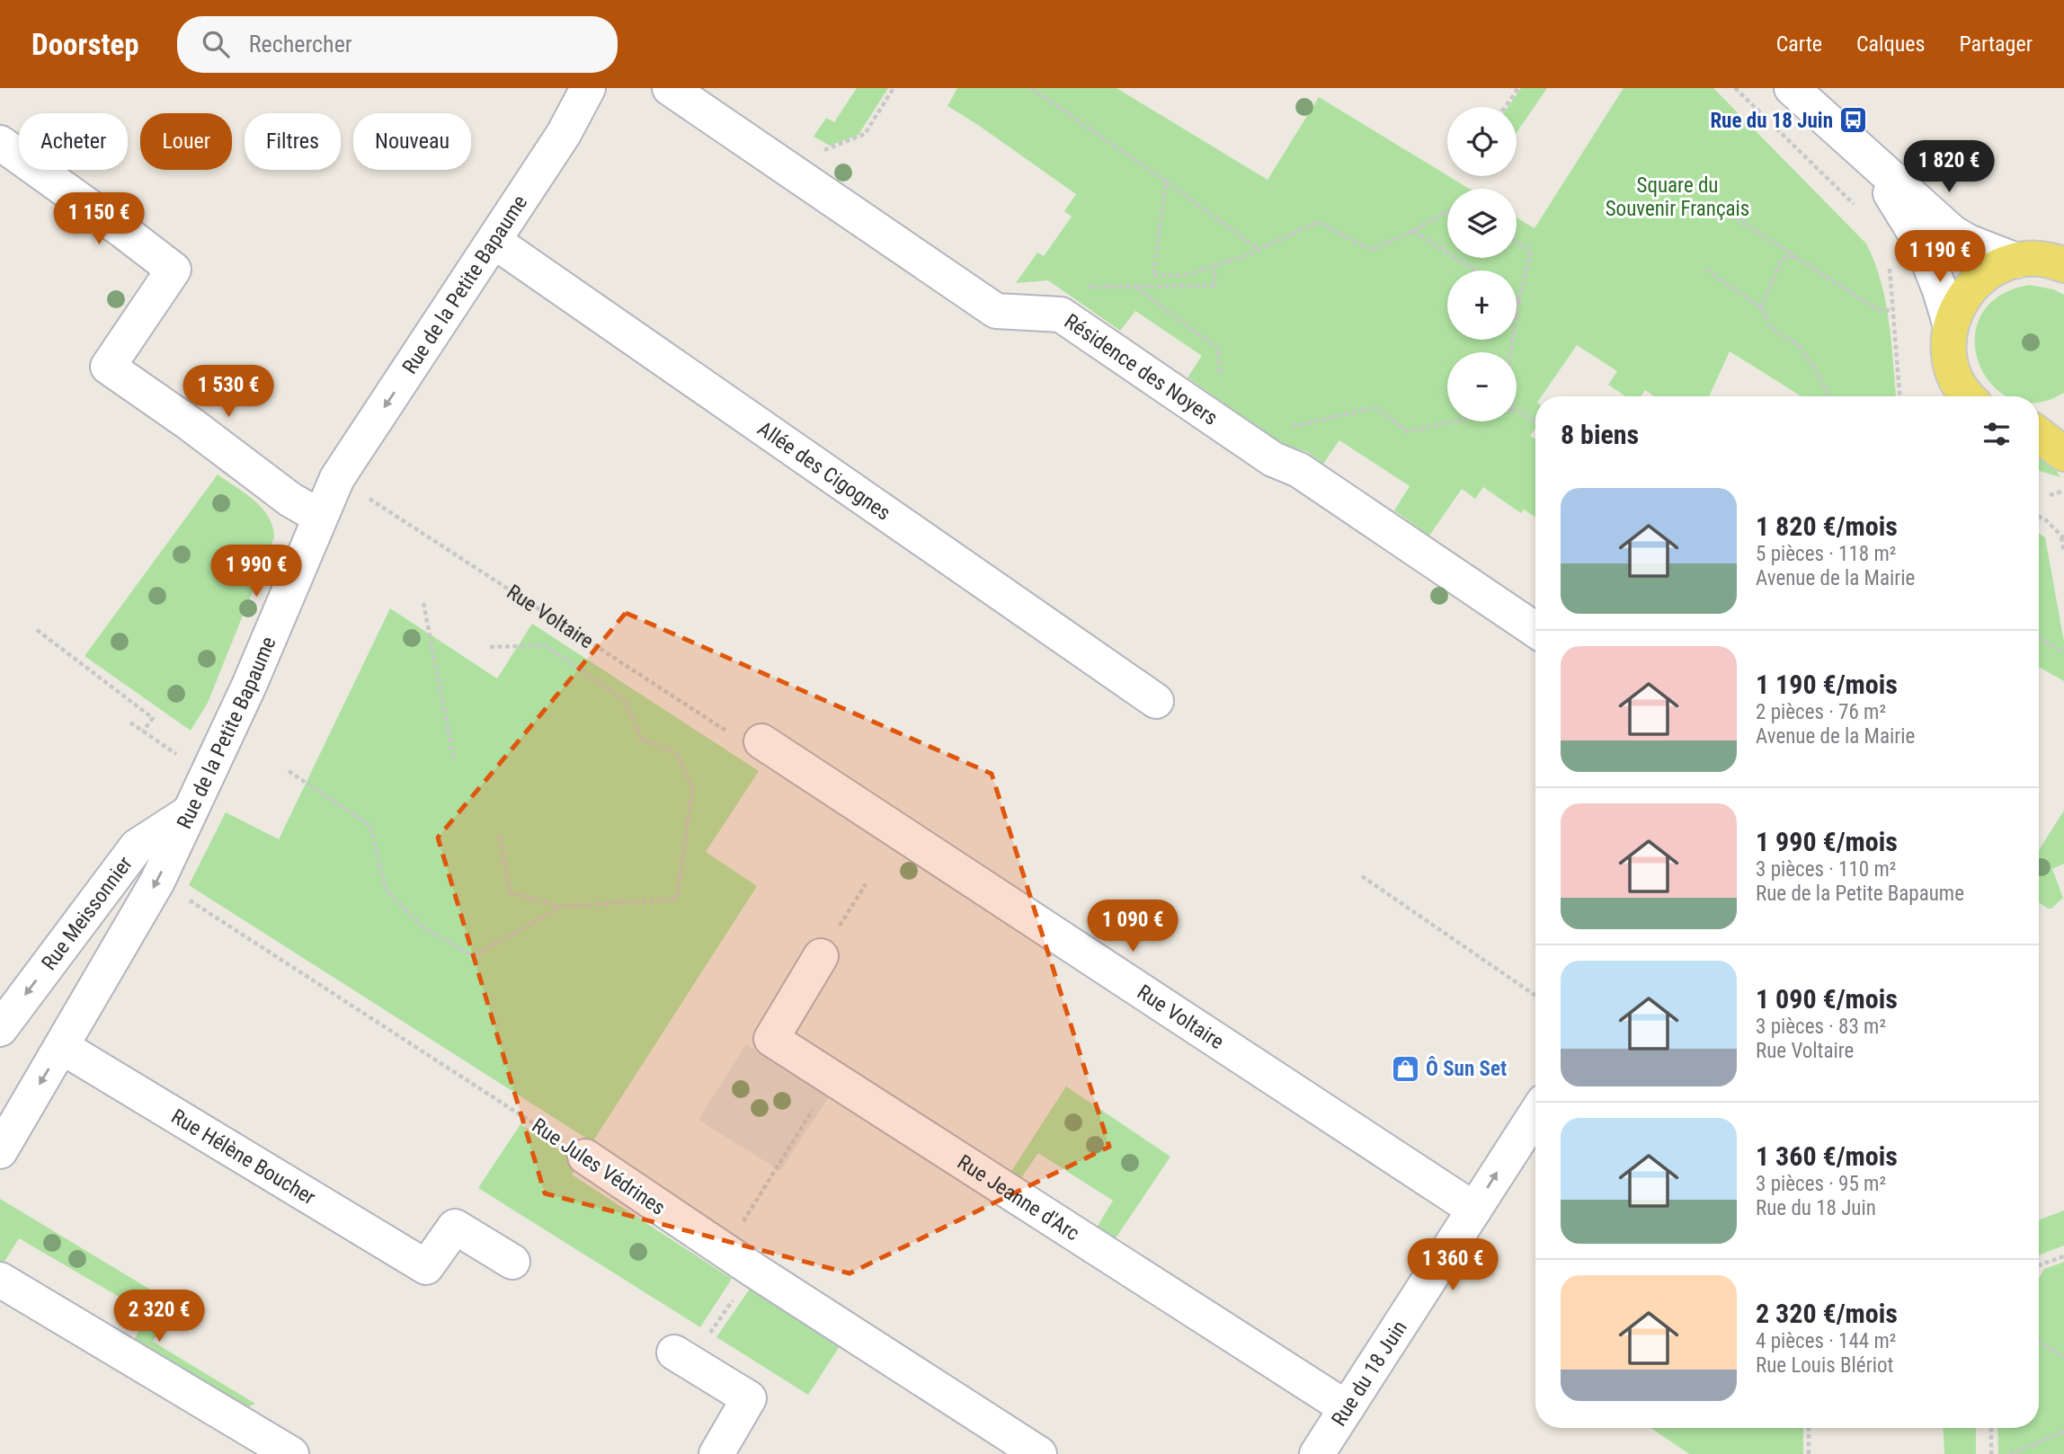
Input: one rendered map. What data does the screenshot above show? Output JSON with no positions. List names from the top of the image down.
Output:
{
  "streets": {
    "street": [
      "Rue de la Petite Bapaume",
      "Résidence des Noyers",
      "Allée des Cigognes",
      "Rue Voltaire",
      "Rue Meissonnier",
      "Rue Hélène Boucher",
      "Rue Jules Védrines",
      "Rue Jeanne d'Arc",
      "Rue du 18 Juin"
    ]
  },
  "crossings": [
    ["Rue de la Petite Bapaume", "Allée des Cigognes"],
    ["Rue de la Petite Bapaume", "Rue Meissonnier"],
    ["Rue de la Petite Bapaume", "Rue Hélène Boucher"],
    ["Rue de la Petite Bapaume", "Rue Jules Védrines"],
    ["Rue Voltaire", "Rue du 18 Juin"],
    ["Rue Jeanne d'Arc", "Rue du 18 Juin"]
  ],
  "one_way": ["Rue de la Petite Bapaume", "Rue Meissonnier"],
  "parks": ["Square du Souvenir Français"],
  "places": {
    "bus stop": ["Rue du 18 Juin"],
    "shop": ["Ô Sun Set"]
  },
  "page": {
    "header": "Doorstep",
    "search": "Rechercher",
    "nav": ["Carte", "Calques", "Partager"],
    "map_buttons": ["+", "−"],
    "chip": [
      "Acheter",
      "Louer",
      "Filtres",
      "Nouveau"
    ],
    "price": [
      "1 820 €",
      "1 150 €",
      "1 190 €",
      "1 530 €",
      "1 990 €",
      "1 090 €",
      "1 360 €",
      "2 320 €"
    ],
    "heading": "8 biens",
    "list": [
      {
        "name": "1 820 €/mois",
        "note": "5 pièces · 118 m² · Avenue de la Mairie"
      },
      {
        "name": "1 190 €/mois",
        "note": "2 pièces · 76 m² · Avenue de la Mairie"
      },
      {
        "name": "1 990 €/mois",
        "note": "3 pièces · 110 m² · Rue de la Petite Bapaume"
      },
      {
        "name": "1 090 €/mois",
        "note": "3 pièces · 83 m² · Rue Voltaire"
      },
      {
        "name": "1 360 €/mois",
        "note": "3 pièces · 95 m² · Rue du 18 Juin"
      },
      {
        "name": "2 320 €/mois",
        "note": "4 pièces · 144 m² · Rue Louis Blériot"
      }
    ]
  }
}
